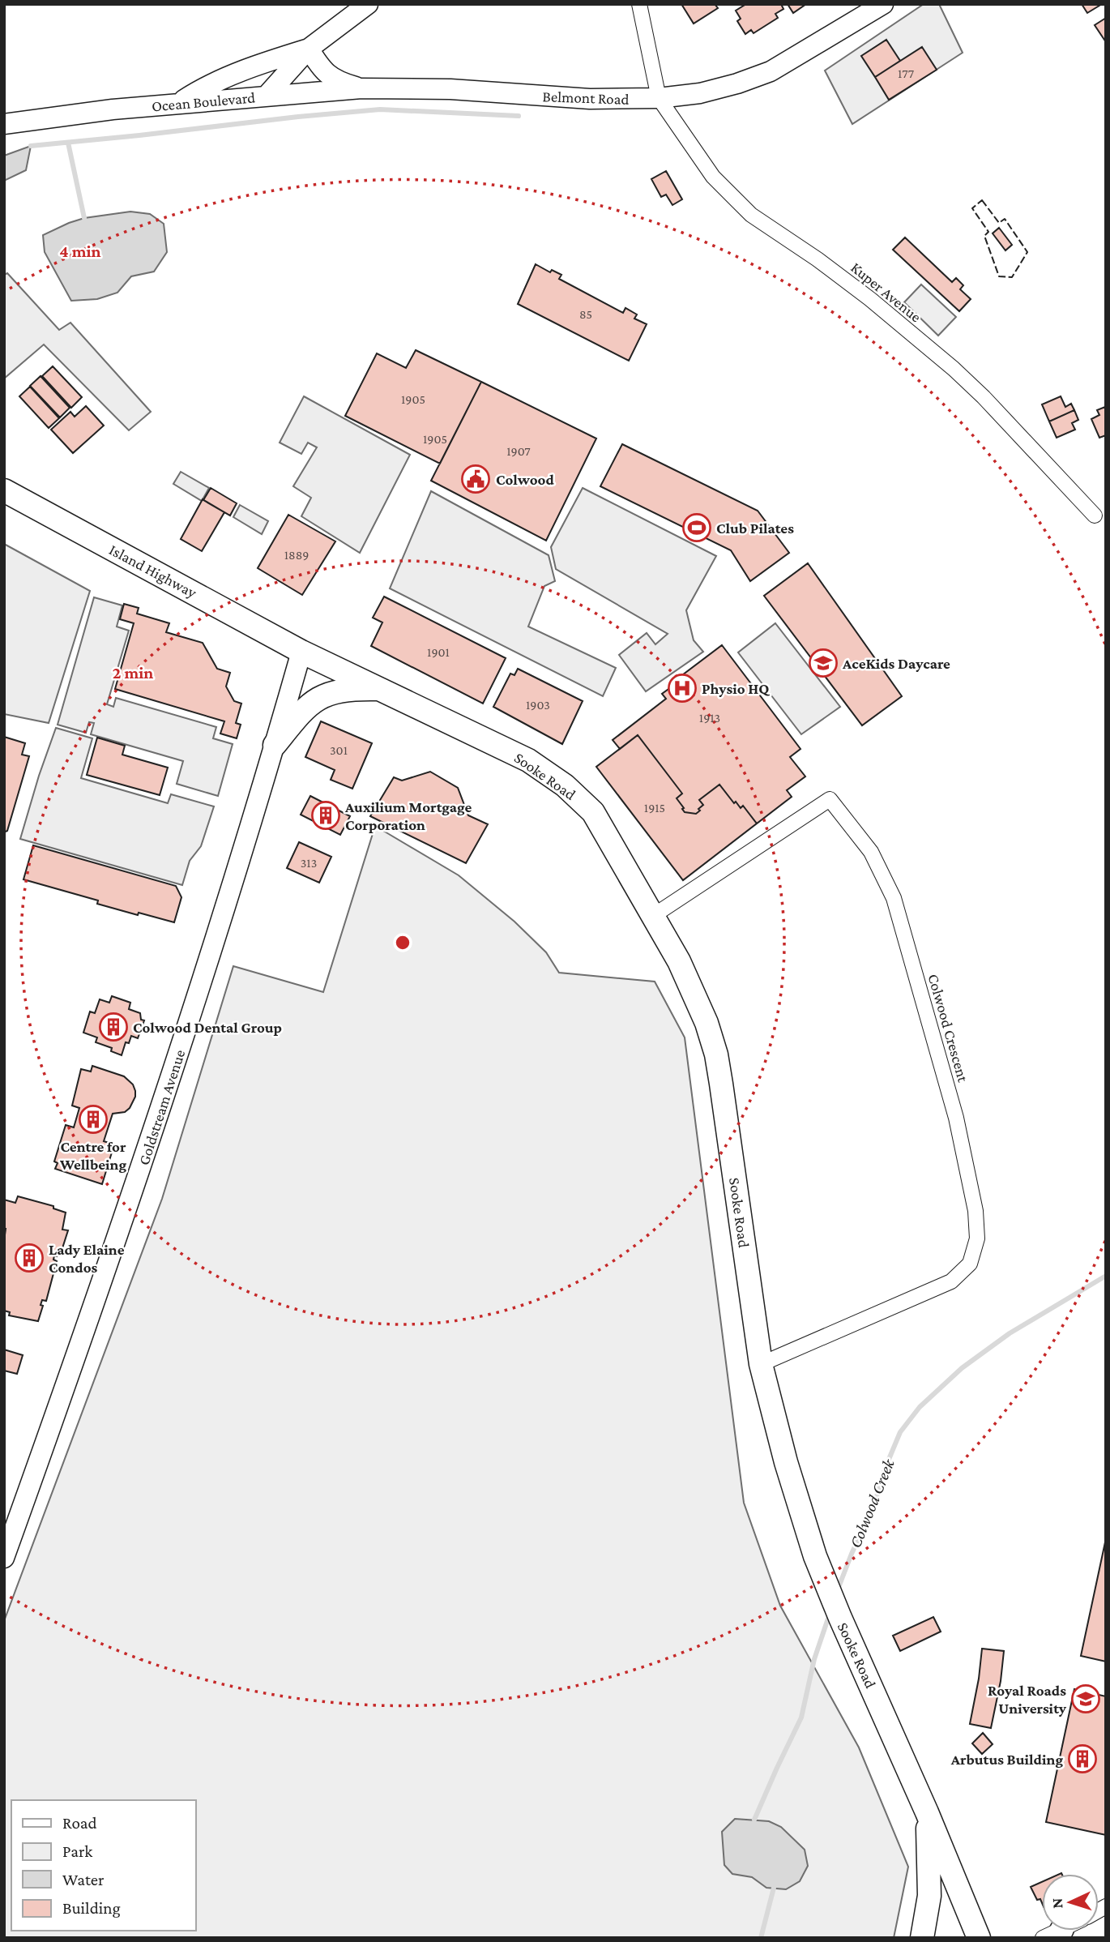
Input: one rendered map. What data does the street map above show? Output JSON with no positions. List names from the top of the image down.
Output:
{
  "streets": {
    "main road": ["Island Highway", "Sooke Road"],
    "street": [
      "Belmont Road",
      "Ocean Boulevard",
      "Kuper Avenue",
      "Colwood Crescent",
      "Goldstream Avenue"
    ]
  },
  "crossings": [
    ["Belmont Road", "Ocean Boulevard"],
    ["Belmont Road", "Kuper Avenue"],
    ["Island Highway", "Sooke Road"],
    ["Island Highway", "Goldstream Avenue"],
    ["Sooke Road", "Colwood Crescent"],
    ["Sooke Road", "Goldstream Avenue"]
  ],
  "water": ["Colwood Creek"],
  "places": {
    "public building": ["Colwood"],
    "sports": ["Club Pilates"],
    "school or university": ["AceKids Daycare", "Royal Roads University"],
    "hospital": ["Physio HQ"],
    "building": [
      "Auxilium Mortgage Corporation",
      "Colwood Dental Group",
      "Centre for Wellbeing",
      "Lady Elaine Condos",
      "Arbutus Building"
    ]
  },
  "house_numbers": [
    "177",
    "85",
    "1905",
    "1905",
    "1907",
    "1889",
    "1901",
    "1903",
    "1913",
    "301",
    "1915",
    "313"
  ],
  "legend": [
    "Road",
    "Park",
    "Water",
    "Building"
  ],
  "north": "left",
  "rings": ["4 min", "2 min"]
}
